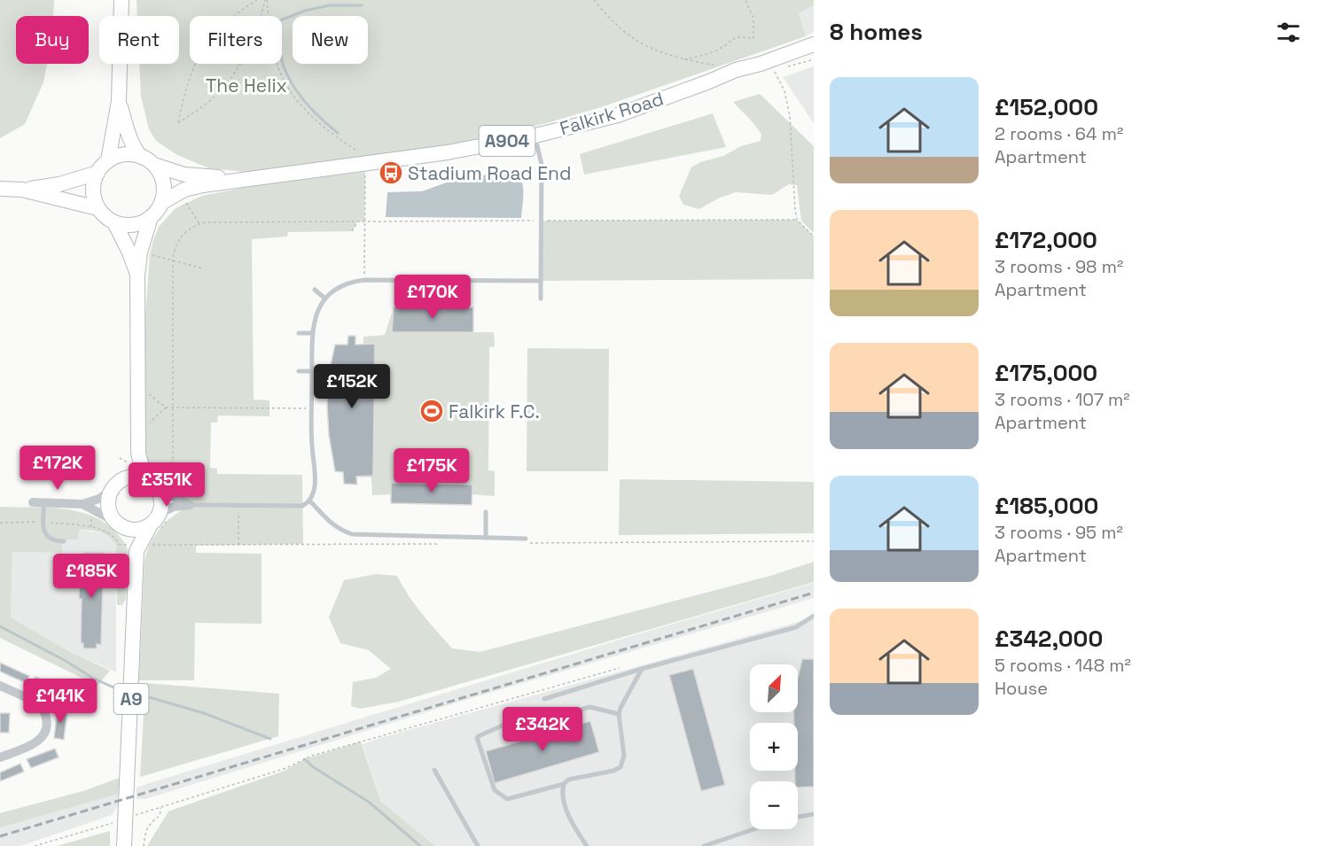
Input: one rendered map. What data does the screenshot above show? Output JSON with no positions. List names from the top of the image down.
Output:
{
  "streets": {
    "main road": ["Falkirk Road", "A904", "A9"]
  },
  "parks": ["The Helix"],
  "places": {
    "bus stop": ["Stadium Road End"],
    "sports": ["Falkirk F.C."]
  },
  "north": "top right",
  "page": {
    "heading": "8 homes",
    "chip": [
      "Buy",
      "Rent",
      "Filters",
      "New"
    ],
    "list": [
      {
        "name": "£152,000",
        "note": "2 rooms · 64 m² · Apartment"
      },
      {
        "name": "£172,000",
        "note": "3 rooms · 98 m² · Apartment"
      },
      {
        "name": "£175,000",
        "note": "3 rooms · 107 m² · Apartment"
      },
      {
        "name": "£185,000",
        "note": "3 rooms · 95 m² · Apartment"
      },
      {
        "name": "£342,000",
        "note": "5 rooms · 148 m² · House"
      }
    ],
    "price": [
      "£170K",
      "£152K",
      "£172K",
      "£175K",
      "£351K",
      "£185K",
      "£141K",
      "£342K"
    ],
    "map_buttons": ["+", "−"]
  }
}
